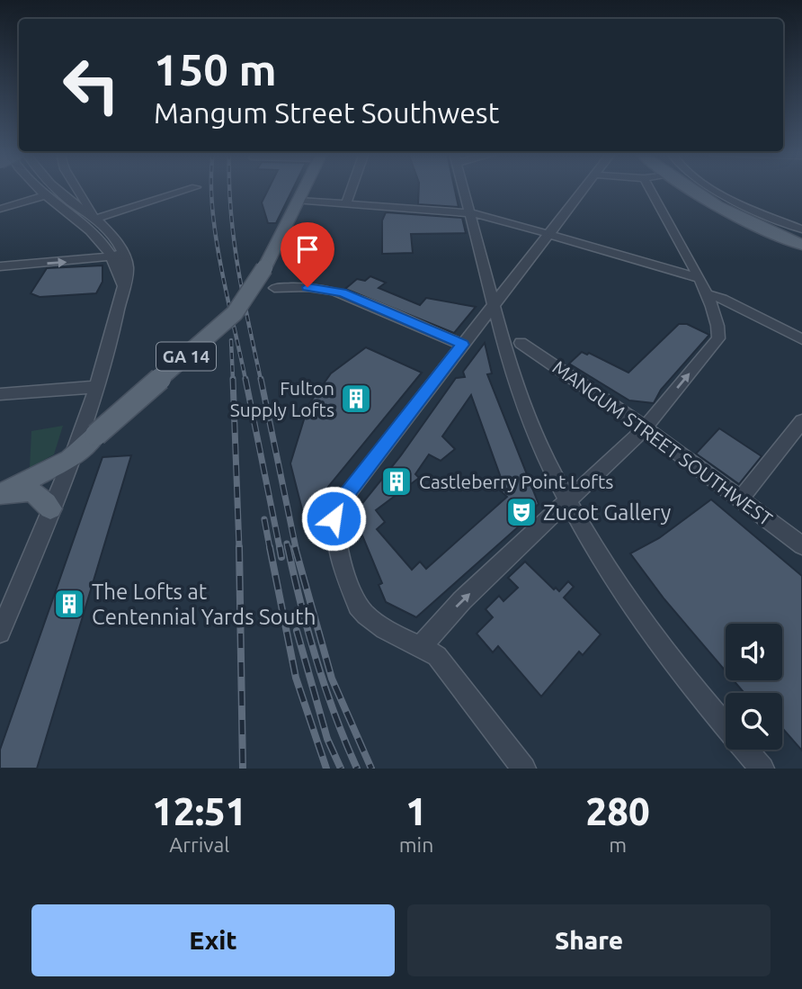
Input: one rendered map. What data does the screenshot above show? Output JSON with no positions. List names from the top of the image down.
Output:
{
  "streets": {
    "main road": ["GA 14"],
    "street": ["MANGUM STREET SOUTHWEST"]
  },
  "places": {
    "building": ["Fulton Supply Lofts", "Castleberry Point Lofts", "The Lofts at Centennial Yards South"],
    "theatre": ["Zucot Gallery"]
  },
  "page": {
    "turn": ["150 m", "Mangum Street Southwest"],
    "eta": [
      "12:51",
      "Arrival",
      "1",
      "min",
      "280",
      "m"
    ],
    "buttons": ["Exit", "Share"]
  }
}
